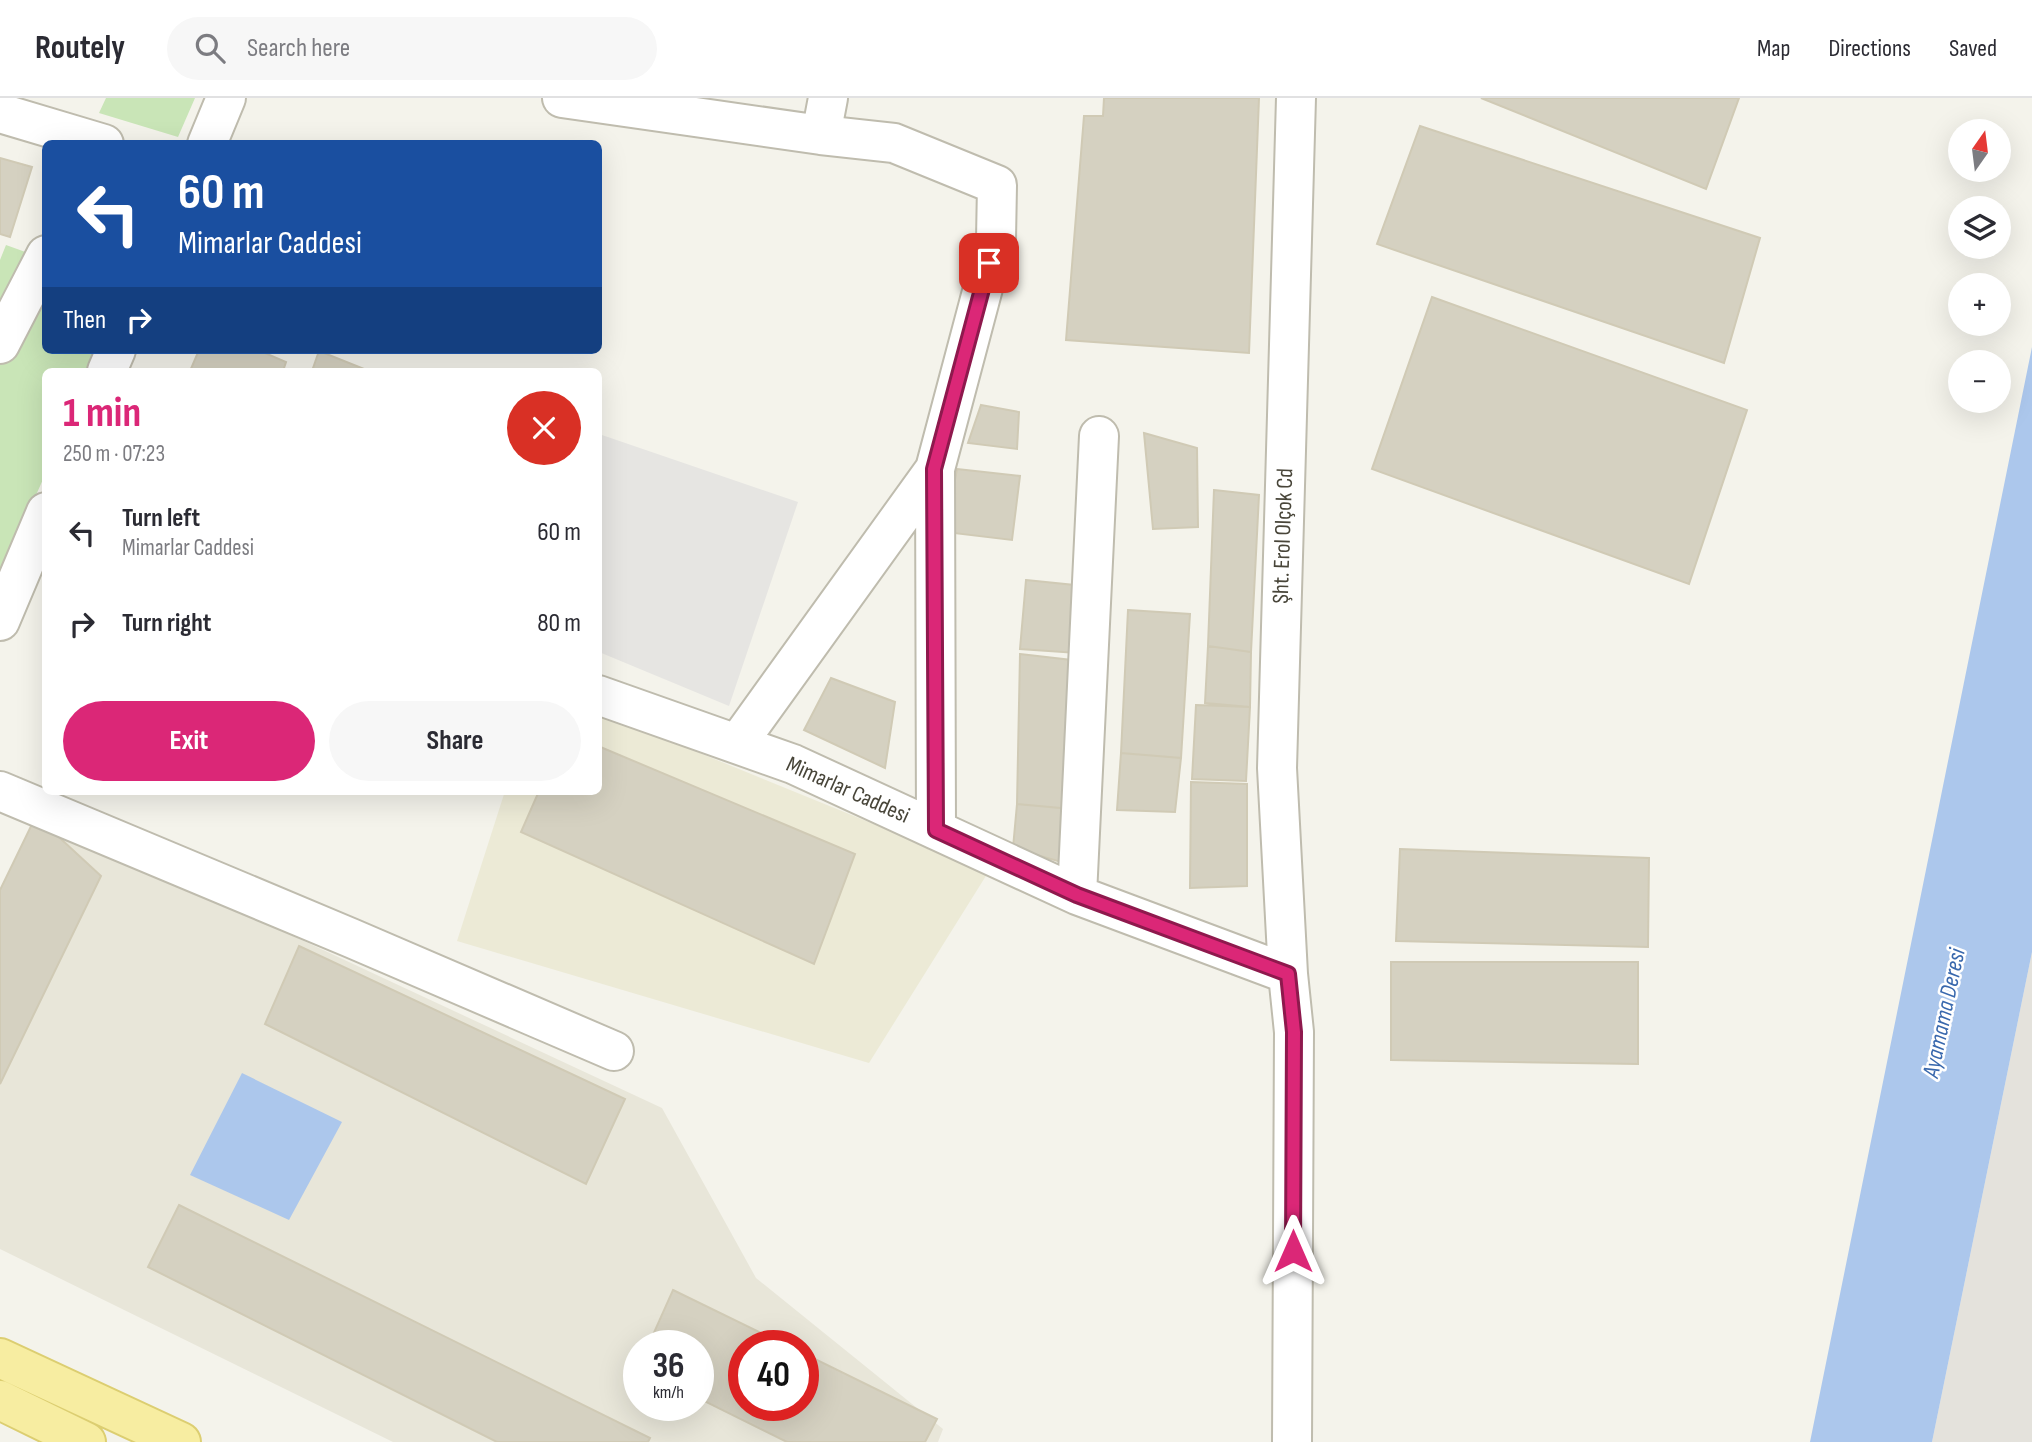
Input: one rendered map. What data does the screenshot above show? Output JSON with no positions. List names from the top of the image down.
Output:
{
  "streets": {
    "street": ["Şht. Erol Olçok Cd", "Mimarlar Caddesi"]
  },
  "crossings": [
    ["Şht. Erol Olçok Cd", "Mimarlar Caddesi"]
  ],
  "water": ["Ayamama Deresi"],
  "north": "top",
  "page": {
    "header": "Routely",
    "search": "Search here",
    "nav": ["Map", "Directions", "Saved"],
    "map_buttons": ["+", "−"],
    "turn": ["60 m", "Mimarlar Caddesi"],
    "then": "Then",
    "heading": ["1 min", "250 m · 07:23"],
    "list": [
      {
        "name": "Turn left",
        "note": "Mimarlar Caddesi",
        "value": "60 m"
      },
      {
        "name": "Turn right",
        "value": "80 m"
      }
    ],
    "buttons": ["Exit", "Share"],
    "speed": "36 km/h",
    "limit": "40"
  }
}
